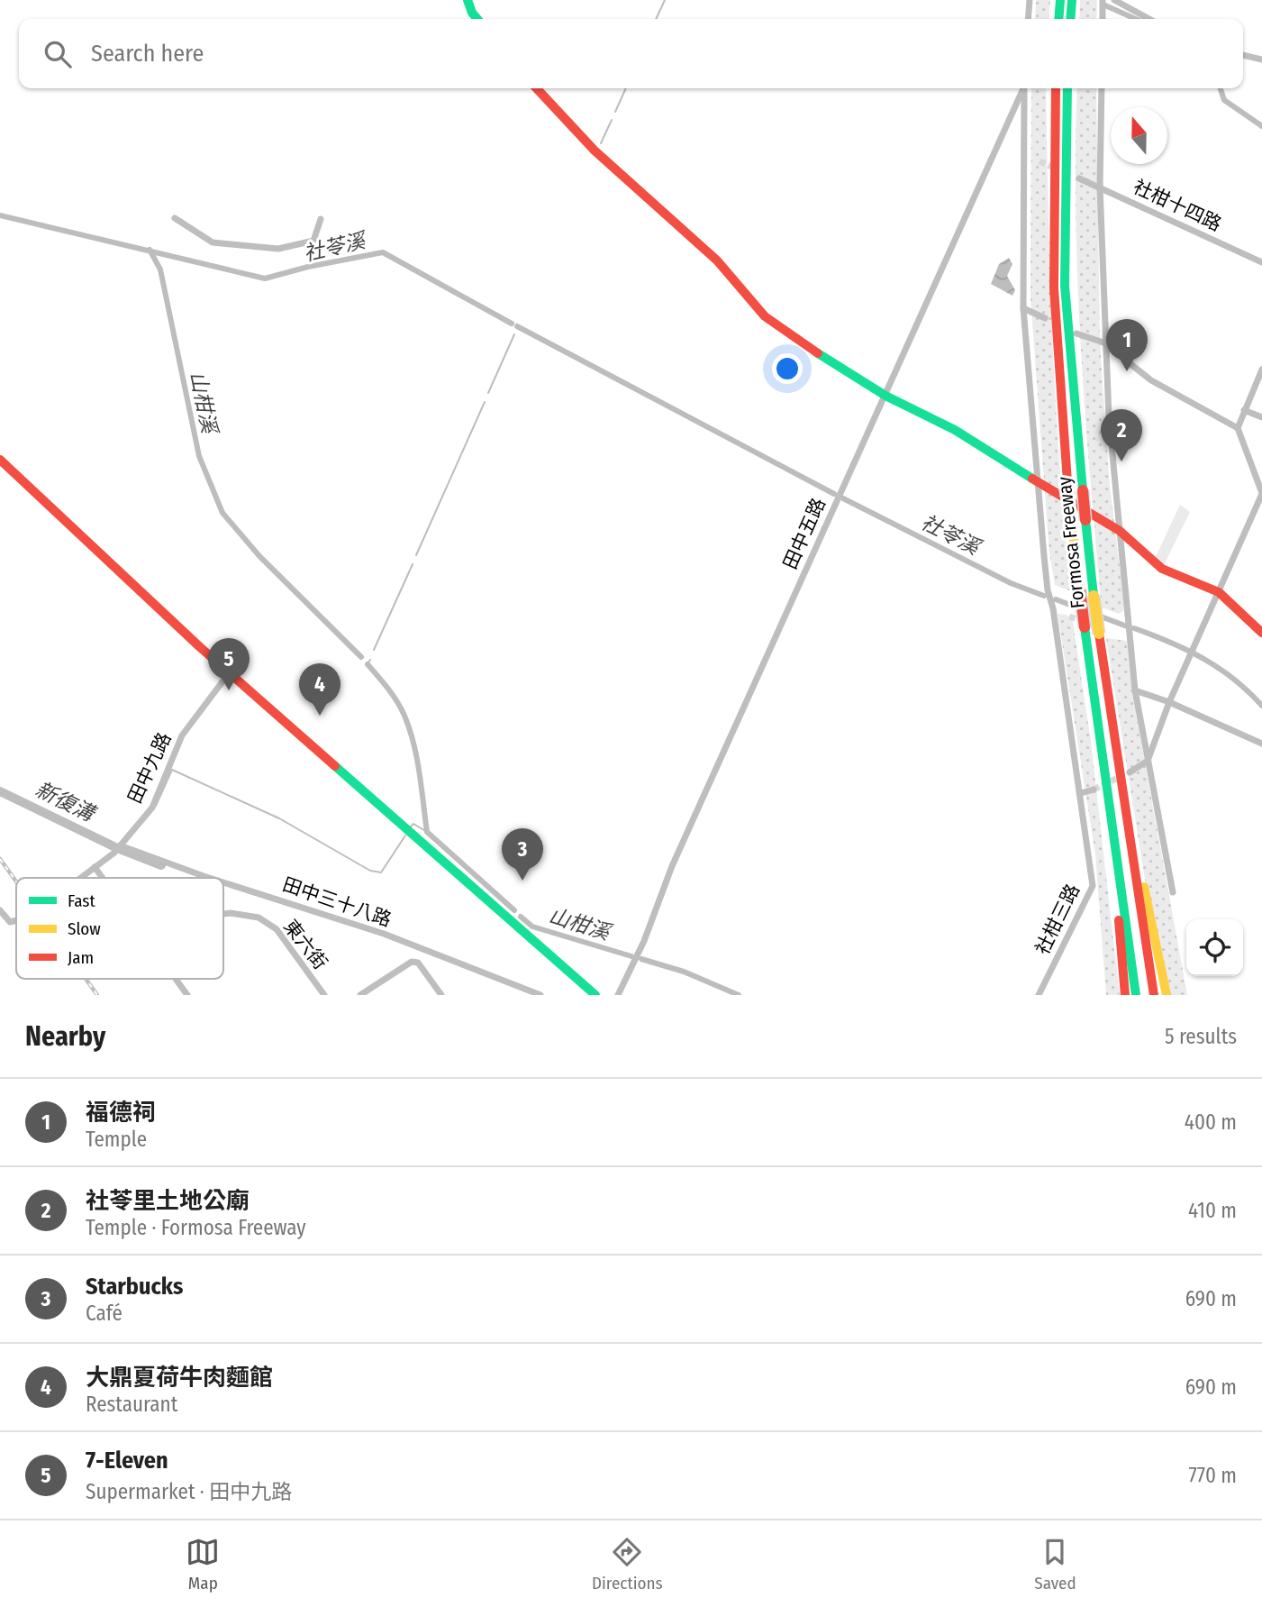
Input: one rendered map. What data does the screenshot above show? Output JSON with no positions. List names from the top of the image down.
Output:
{
  "streets": {
    "main road": ["Formosa Freeway"],
    "street": [
      "社柑十四路",
      "田中五路",
      "田中九路",
      "田中三十八路",
      "社柑三路",
      "東六街"
    ]
  },
  "crossings": [
    ["田中九路", "田中三十八路"]
  ],
  "water": ["社苓溪", "山柑溪", "新復溝"],
  "legend": ["Fast", "Slow", "Jam"],
  "north": "top",
  "page": {
    "search": "Search here",
    "pins": [
      "1",
      "2",
      "5",
      "4",
      "3"
    ],
    "heading": ["Nearby", "5 results"],
    "list": [
      {
        "mark": "1",
        "name": "福德祠",
        "note": "Temple",
        "value": "400 m"
      },
      {
        "mark": "2",
        "name": "社苓里土地公廟",
        "note": "Temple · Formosa Freeway",
        "value": "410 m"
      },
      {
        "mark": "3",
        "name": "Starbucks",
        "note": "Café",
        "value": "690 m"
      },
      {
        "mark": "4",
        "name": "大鼎夏荷牛肉麵館",
        "note": "Restaurant",
        "value": "690 m"
      },
      {
        "mark": "5",
        "name": "7-Eleven",
        "note": "Supermarket · 田中九路",
        "value": "770 m"
      }
    ],
    "nav": ["Map", "Directions", "Saved"]
  }
}
